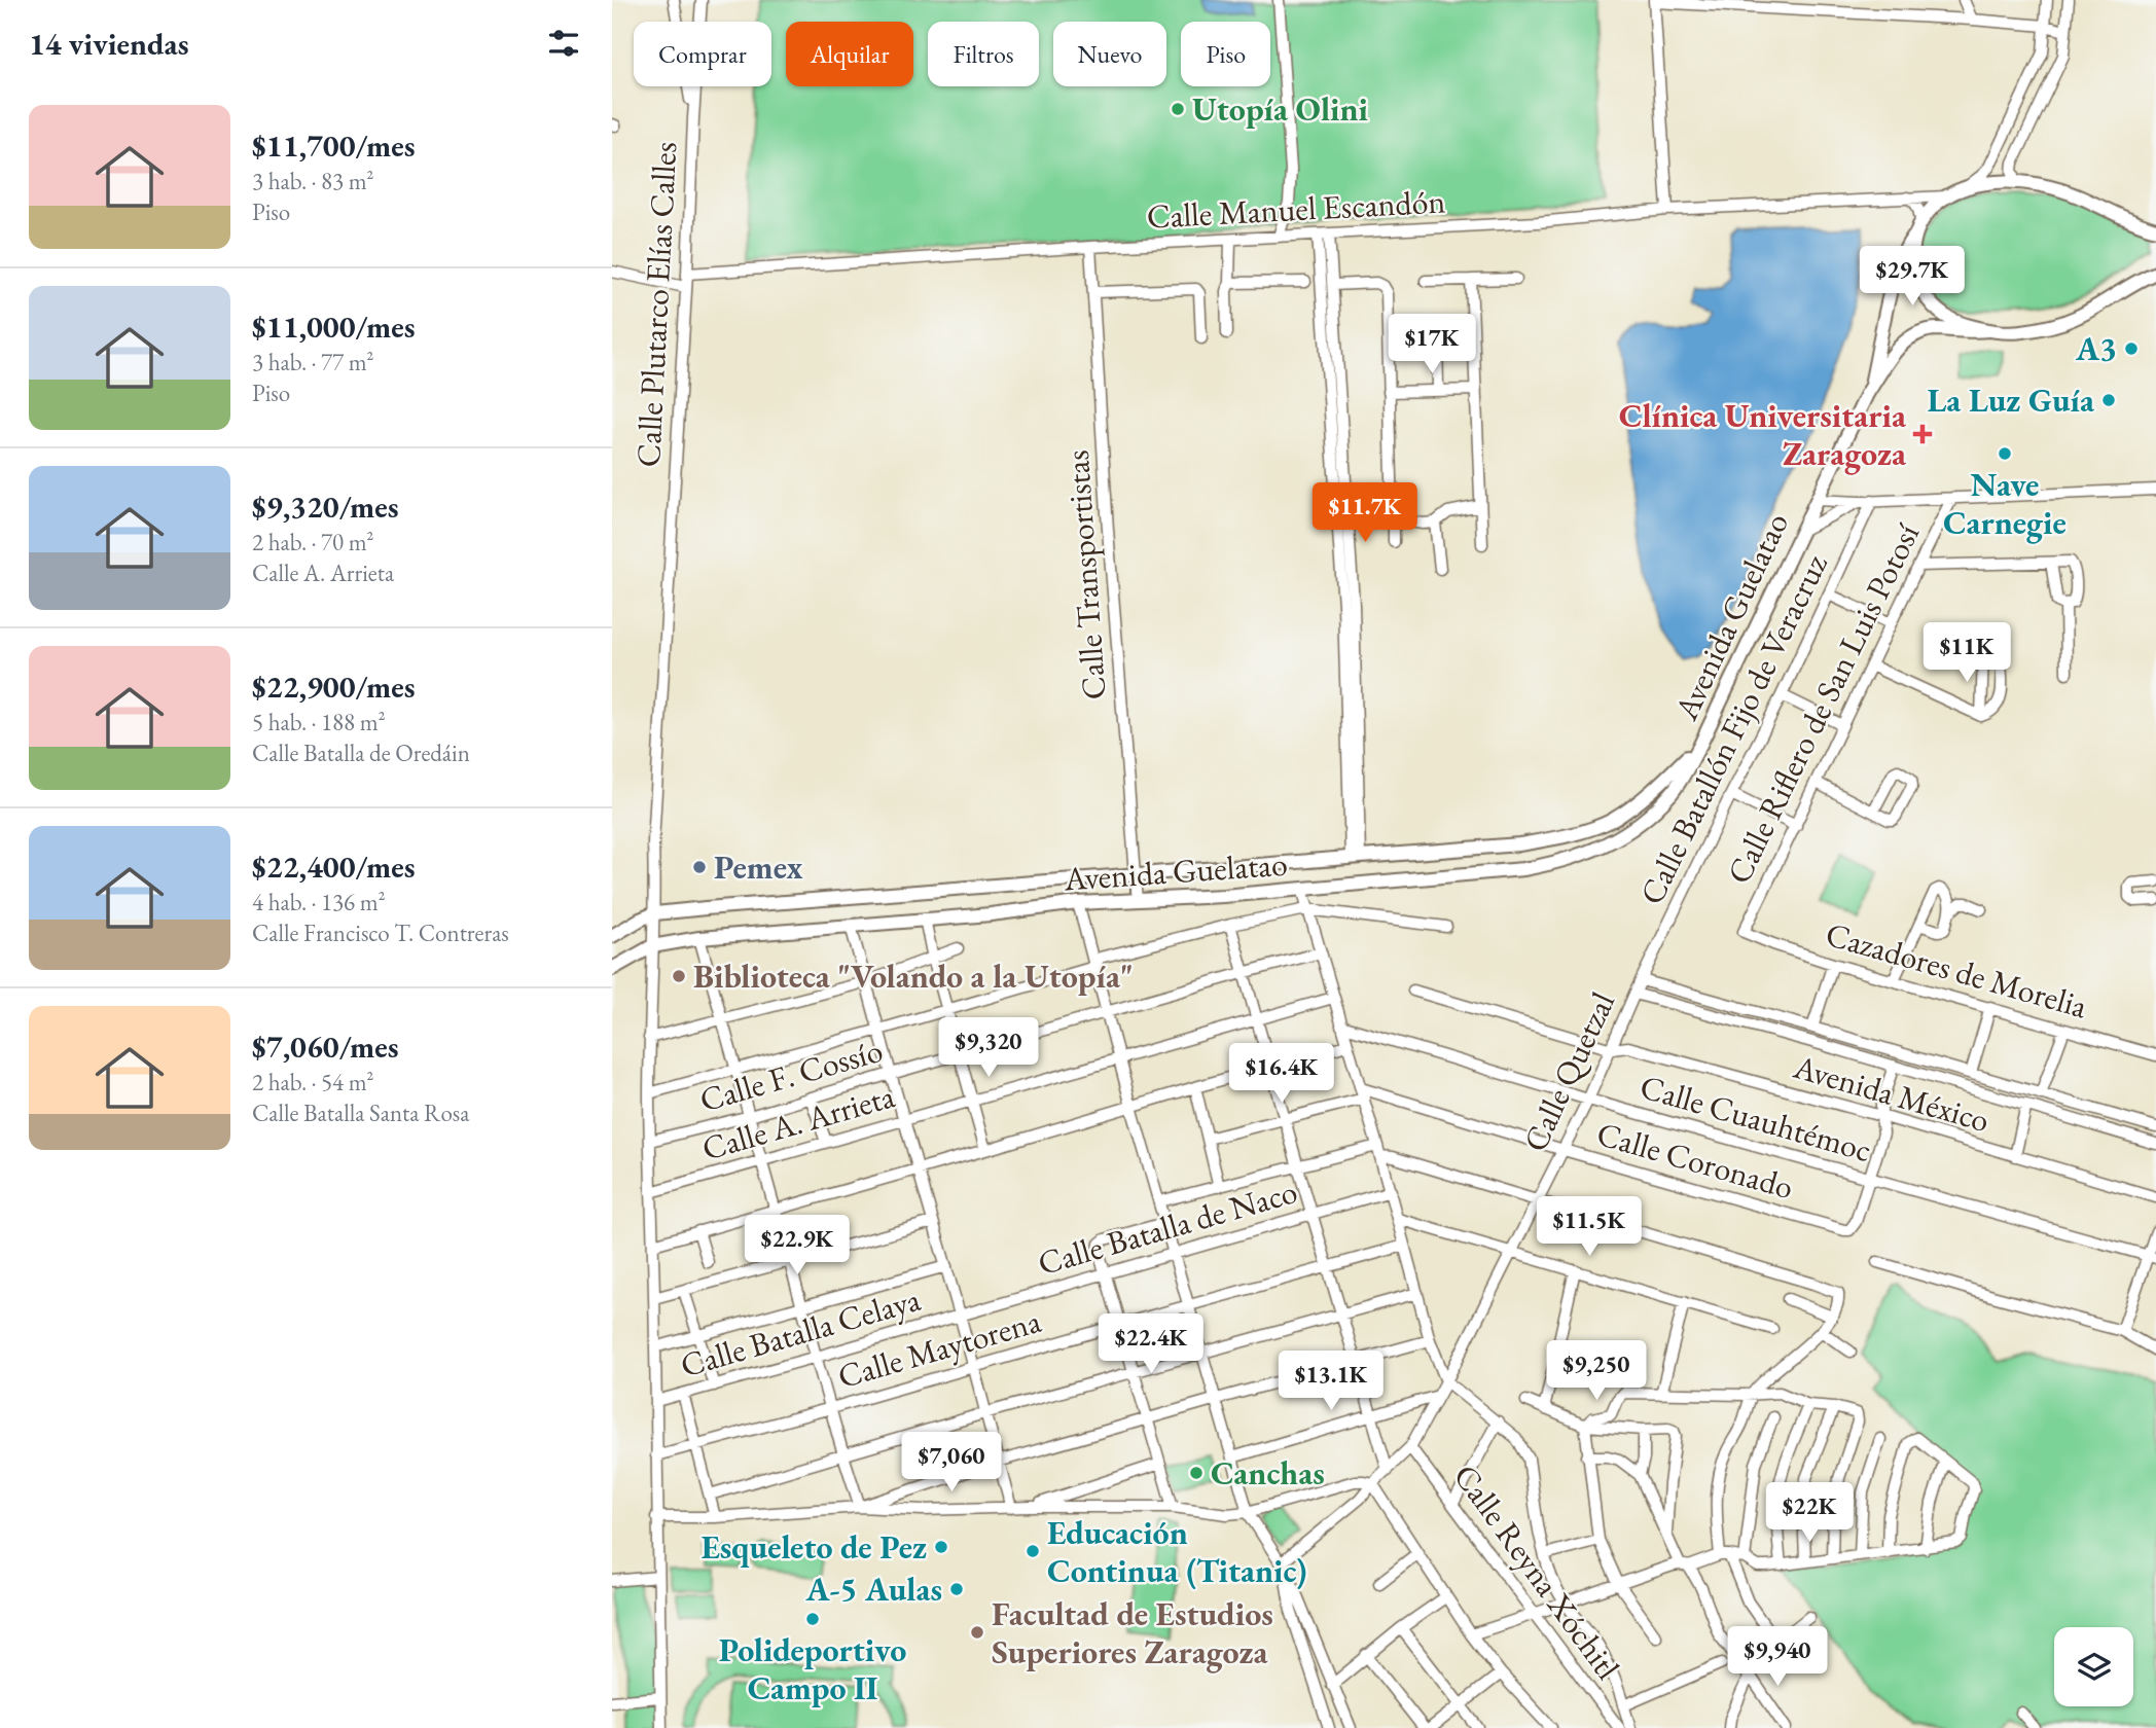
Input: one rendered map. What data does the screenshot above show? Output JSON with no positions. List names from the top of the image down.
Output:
{
  "streets": {
    "main road": ["Avenida Guelatao"],
    "street": [
      "Calle Manuel Escandón",
      "Calle Plutarco Elías Calles",
      "Calle Transportistas",
      "Calle Riflero de San Luis Potosí",
      "Calle Batallón Fijo de Veracruz",
      "Cazadores de Morelia",
      "Calle Quetzal",
      "Calle F. Cossío",
      "Avenida México",
      "Calle Cuauhtémoc",
      "Calle A. Arrieta",
      "Calle Coronado",
      "Calle Batalla de Naco",
      "Calle Batalla Celaya",
      "Calle Maytorena",
      "Calle Reyna Xóchitl"
    ]
  },
  "crossings": [
    ["Calle Manuel Escandón", "Calle Plutarco Elías Calles"],
    ["Calle Manuel Escandón", "Calle Transportistas"],
    ["Calle Manuel Escandón", "Avenida Guelatao"],
    ["Calle Plutarco Elías Calles", "Avenida Guelatao"],
    ["Calle Plutarco Elías Calles", "Calle F. Cossío"],
    ["Calle Plutarco Elías Calles", "Calle A. Arrieta"],
    ["Calle Plutarco Elías Calles", "Calle Batalla Celaya"],
    ["Calle Plutarco Elías Calles", "Calle Maytorena"],
    ["Calle Transportistas", "Avenida Guelatao"],
    ["Calle Riflero de San Luis Potosí", "Cazadores de Morelia"],
    ["Calle Batallón Fijo de Veracruz", "Calle Quetzal"],
    ["Calle Quetzal", "Avenida México"],
    ["Calle Quetzal", "Calle Cuauhtémoc"],
    ["Calle Quetzal", "Calle Coronado"],
    ["Calle Quetzal", "Calle Reyna Xóchitl"],
    ["Calle Cuauhtémoc", "Calle Coronado"],
    ["Calle Batalla de Naco", "Calle Batalla Celaya"]
  ],
  "places": {
    "other": [
      "Utopía Olini",
      "A3",
      "La Luz Guía",
      "Nave Carnegie",
      "Pemex",
      "Biblioteca \"Volando a la Utopía\"",
      "Canchas",
      "Esqueleto de Pez",
      "Educación Continua (Titanic)",
      "A-5 Aulas",
      "Polideportivo Campo II",
      "Facultad de Estudios Superiores Zaragoza"
    ],
    "health": ["Clínica Universitaria Zaragoza"]
  },
  "page": {
    "heading": "14 viviendas",
    "chip": [
      "Comprar",
      "Alquilar",
      "Filtros",
      "Nuevo",
      "Piso"
    ],
    "list": [
      {
        "name": "$11,700/mes",
        "note": "3 hab. · 83 m² · Piso"
      },
      {
        "name": "$11,000/mes",
        "note": "3 hab. · 77 m² · Piso"
      },
      {
        "name": "$9,320/mes",
        "note": "2 hab. · 70 m² · Calle A. Arrieta"
      },
      {
        "name": "$22,900/mes",
        "note": "5 hab. · 188 m² · Calle Batalla de Oredáin"
      },
      {
        "name": "$22,400/mes",
        "note": "4 hab. · 136 m² · Calle Francisco T. Contreras"
      },
      {
        "name": "$7,060/mes",
        "note": "2 hab. · 54 m² · Calle Batalla Santa Rosa"
      }
    ],
    "price": [
      "$29.7K",
      "$17K",
      "$11.7K",
      "$11K",
      "$9,320",
      "$16.4K",
      "$11.5K",
      "$22.9K",
      "$22.4K",
      "$9,250",
      "$13.1K",
      "$7,060",
      "$22K",
      "$9,940"
    ]
  }
}
